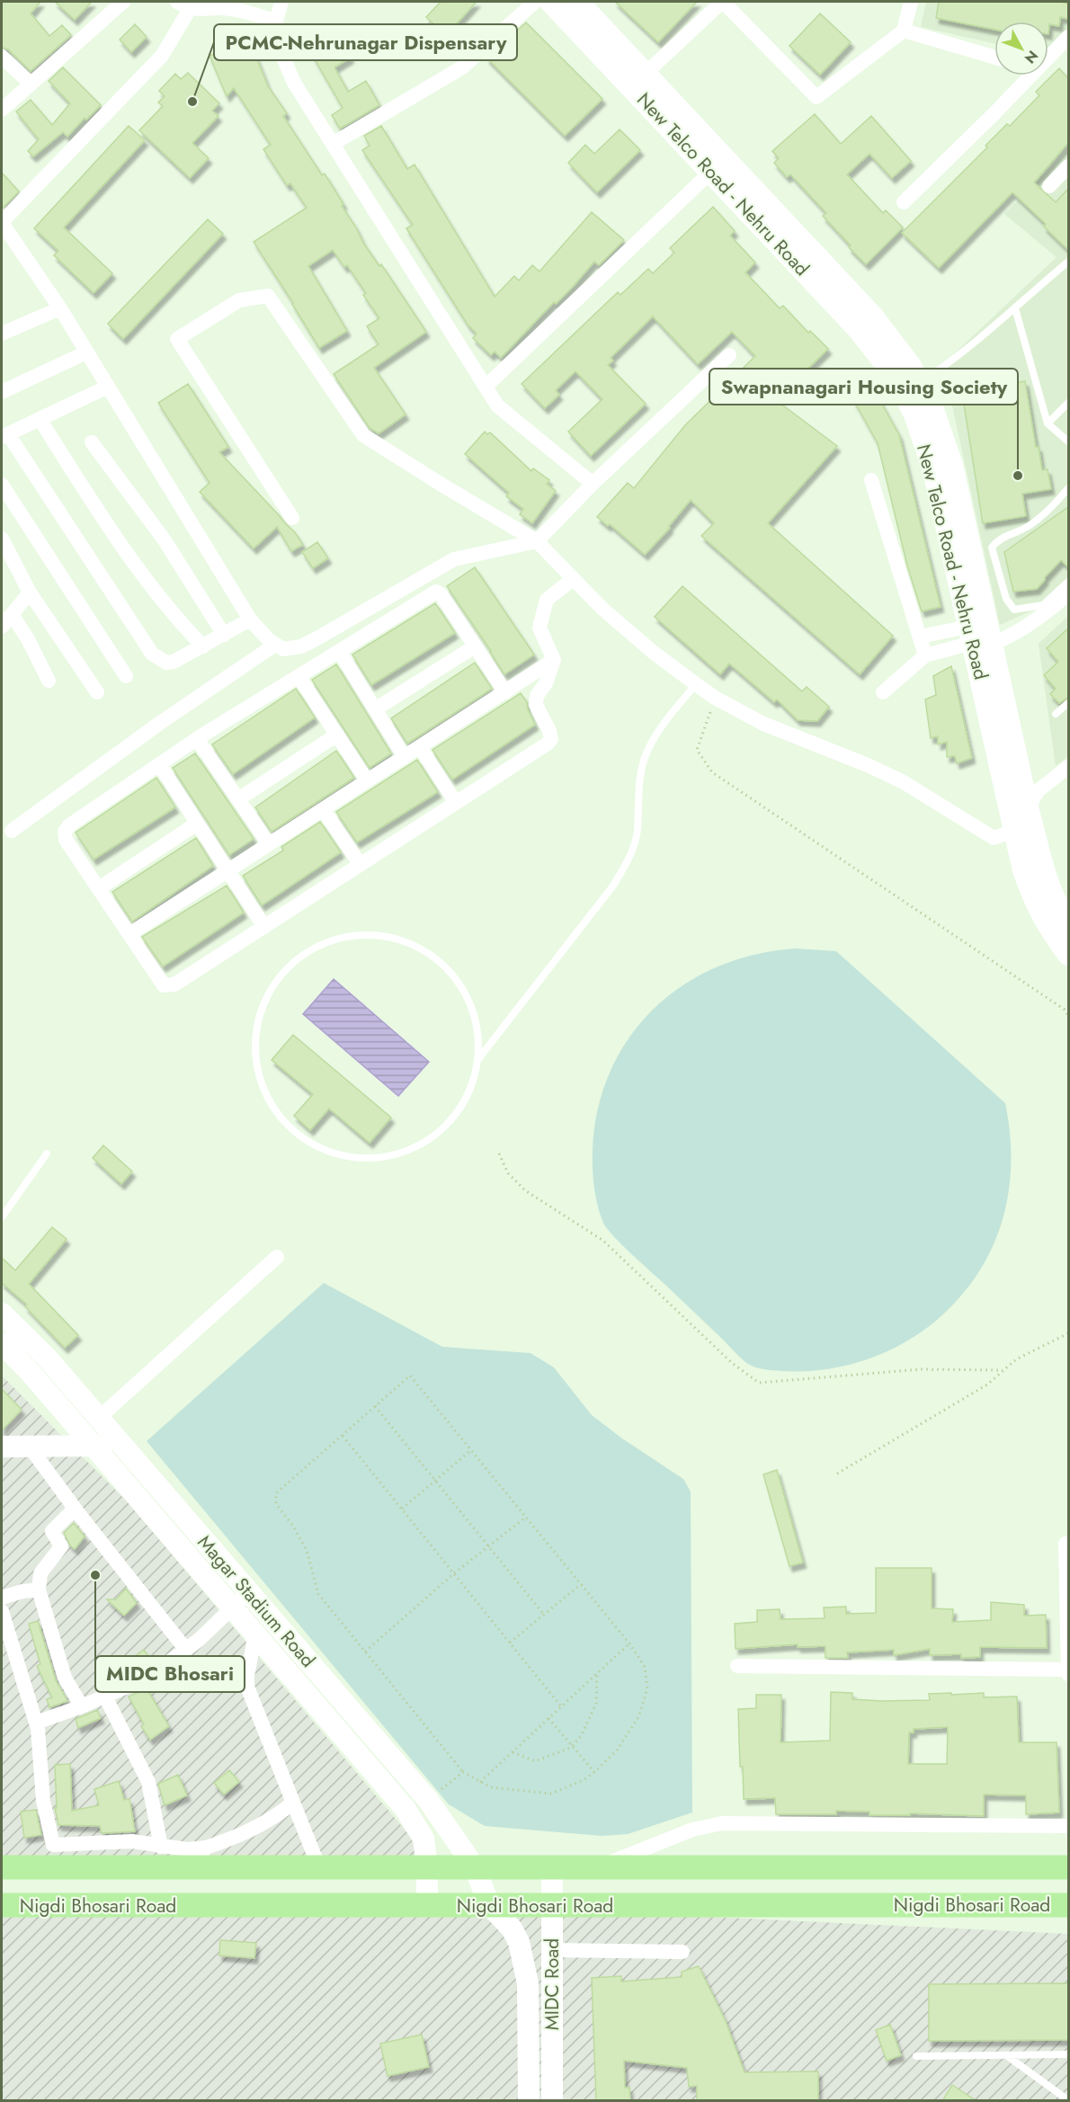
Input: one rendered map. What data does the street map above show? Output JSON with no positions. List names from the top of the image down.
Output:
{
  "streets": {
    "main road": ["Nigdi Bhosari Road"],
    "street": ["New Telco Road - Nehru Road", "Magar Stadium Road", "MIDC Road"]
  },
  "crossings": [
    ["Magar Stadium Road", "Nigdi Bhosari Road"],
    ["Nigdi Bhosari Road", "MIDC Road"]
  ],
  "places": ["PCMC-Nehrunagar Dispensary", "Swapnanagari Housing Society", "MIDC Bhosari"],
  "north": "bottom right"
}
